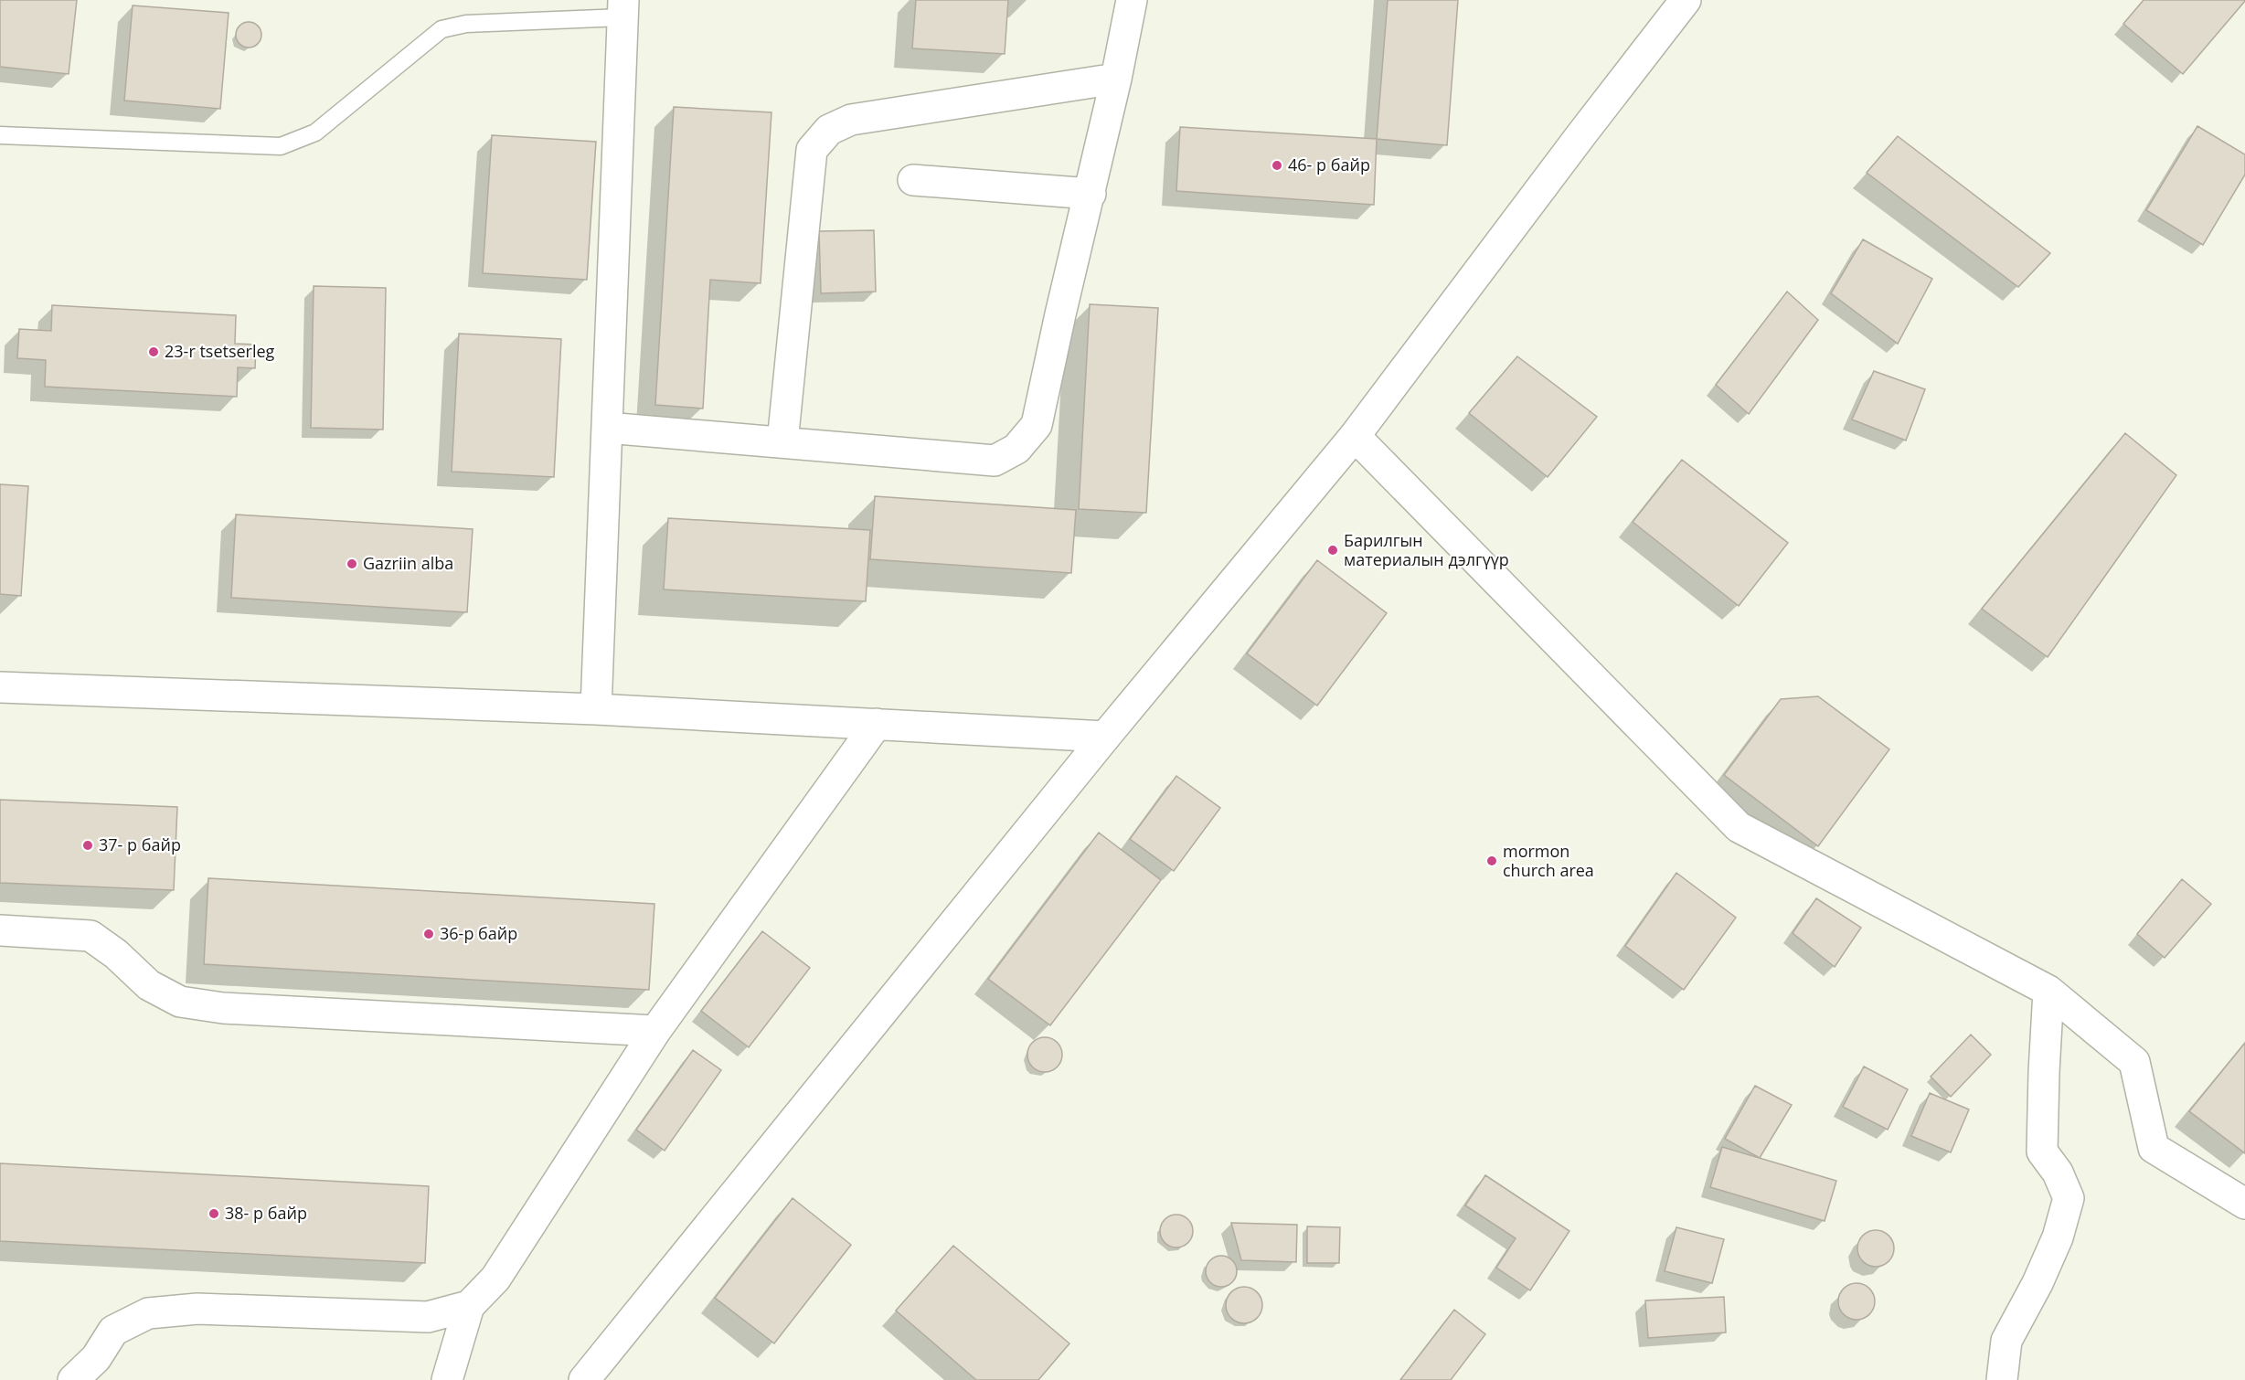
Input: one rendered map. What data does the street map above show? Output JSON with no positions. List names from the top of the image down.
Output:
{
  "places": [
    "46- р байр",
    "23-r tsetserleg",
    "Барилгын материалын дэлгүүр",
    "Gazriin alba",
    "37- р байр",
    "mormon church area",
    "36-р байр",
    "38- р байр"
  ]
}
